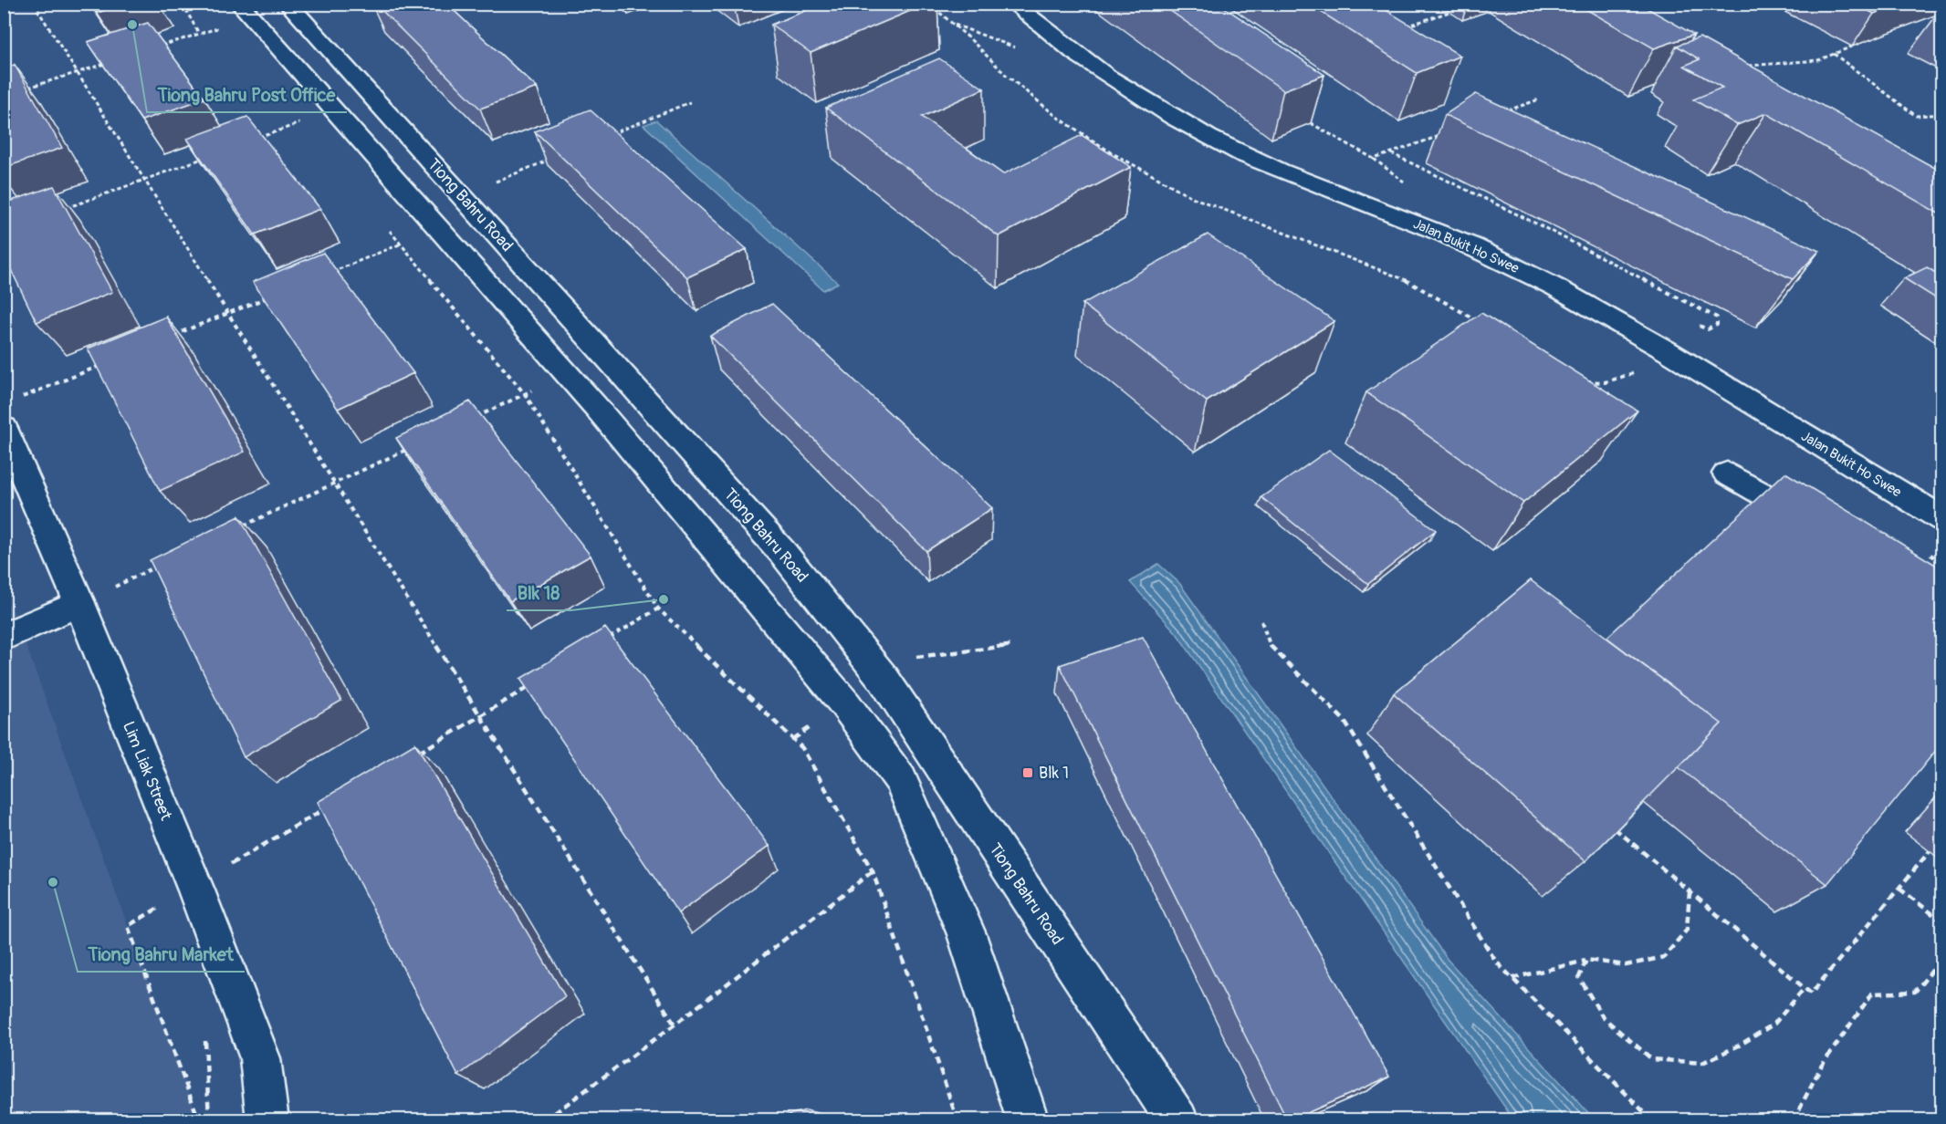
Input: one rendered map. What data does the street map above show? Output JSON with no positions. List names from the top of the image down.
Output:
{
  "streets": {
    "main road": ["Tiong Bahru Road", "Jalan Bukit Ho Swee", "Lim Liak Street"]
  },
  "places": {
    "other": ["Tiong Bahru Post Office", "Blk 18", "Tiong Bahru Market"],
    "transit": ["Blk 1"]
  }
}
